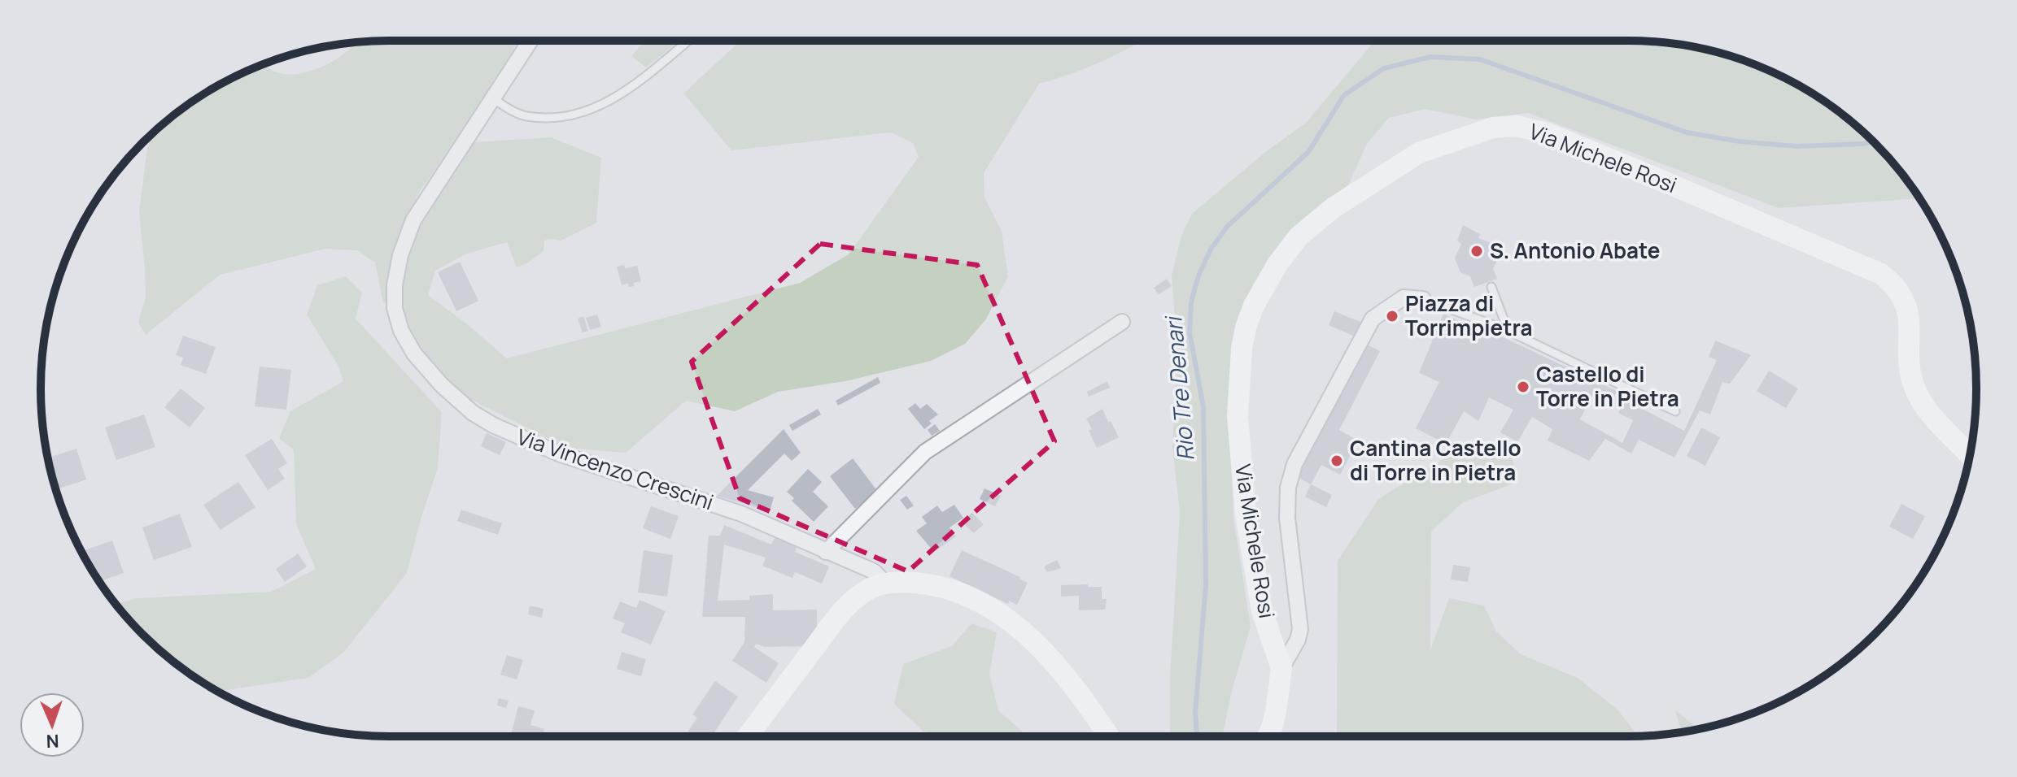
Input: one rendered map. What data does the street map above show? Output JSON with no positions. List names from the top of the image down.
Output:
{
  "streets": {
    "street": ["Via Michele Rosi", "Via Vincenzo Crescini"]
  },
  "water": ["Rio Tre Denari"],
  "places": [
    "S. Antonio Abate",
    "Piazza di Torrimpietra",
    "Castello di Torre in Pietra",
    "Cantina Castello di Torre in Pietra"
  ],
  "north": "bottom"
}
